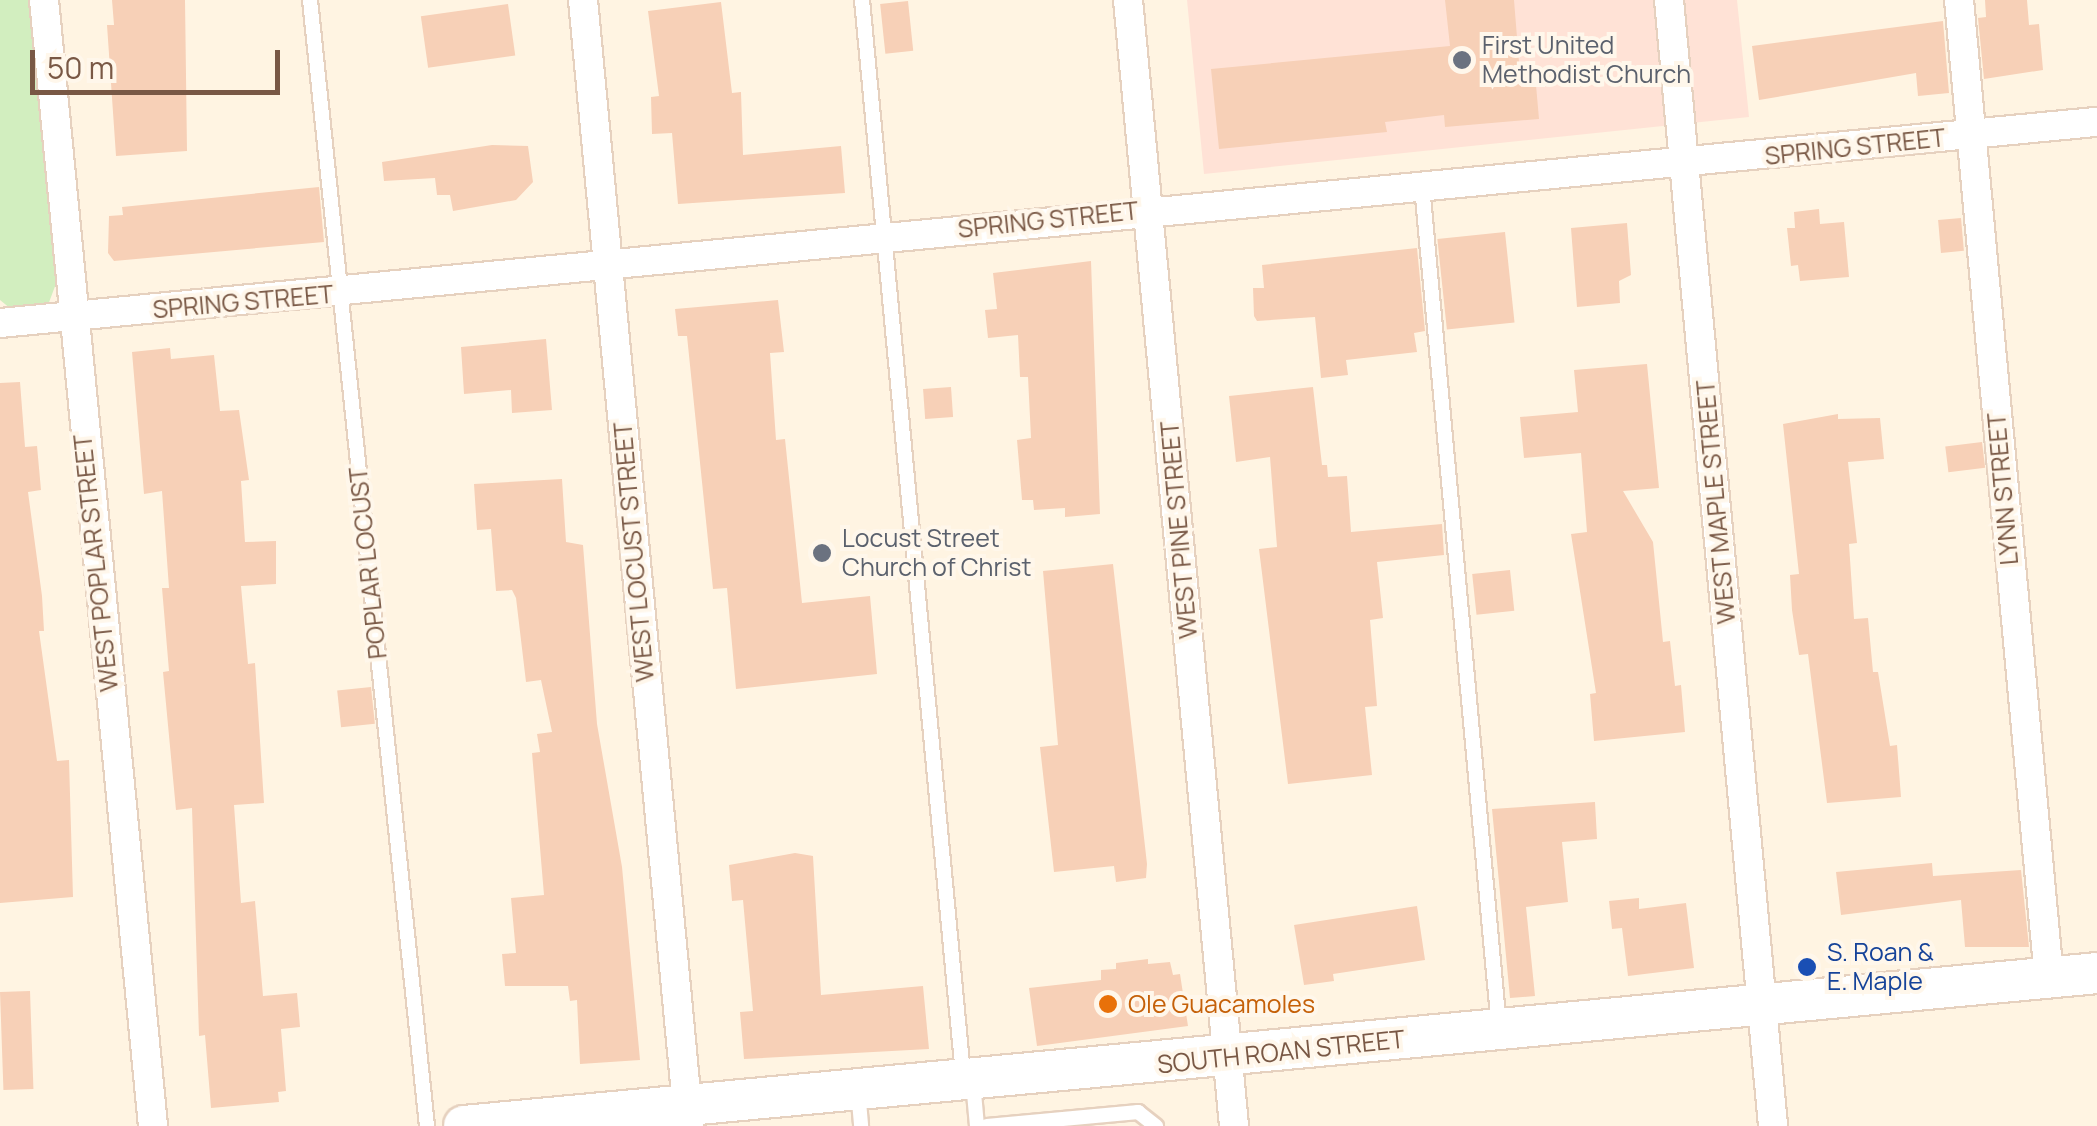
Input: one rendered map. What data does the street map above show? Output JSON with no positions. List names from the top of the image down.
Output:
{
  "streets": {
    "main road": ["SOUTH ROAN STREET"],
    "street": [
      "SPRING STREET",
      "LYNN STREET",
      "WEST MAPLE STREET",
      "WEST PINE STREET",
      "WEST LOCUST STREET",
      "WEST POPLAR STREET"
    ],
    "lane": ["POPLAR LOCUST"]
  },
  "crossings": [
    ["SPRING STREET", "LYNN STREET"],
    ["SPRING STREET", "WEST MAPLE STREET"],
    ["SPRING STREET", "WEST PINE STREET"],
    ["SPRING STREET", "WEST LOCUST STREET"],
    ["SPRING STREET", "WEST POPLAR STREET"],
    ["SPRING STREET", "POPLAR LOCUST"],
    ["LYNN STREET", "SOUTH ROAN STREET"],
    ["WEST MAPLE STREET", "SOUTH ROAN STREET"],
    ["WEST PINE STREET", "SOUTH ROAN STREET"],
    ["WEST LOCUST STREET", "SOUTH ROAN STREET"]
  ],
  "places": [
    "First United Methodist Church",
    "Locust Street Church of Christ",
    "S. Roan & E. Maple",
    "Ole Guacamoles"
  ],
  "scale_bar": "50 m"
}
